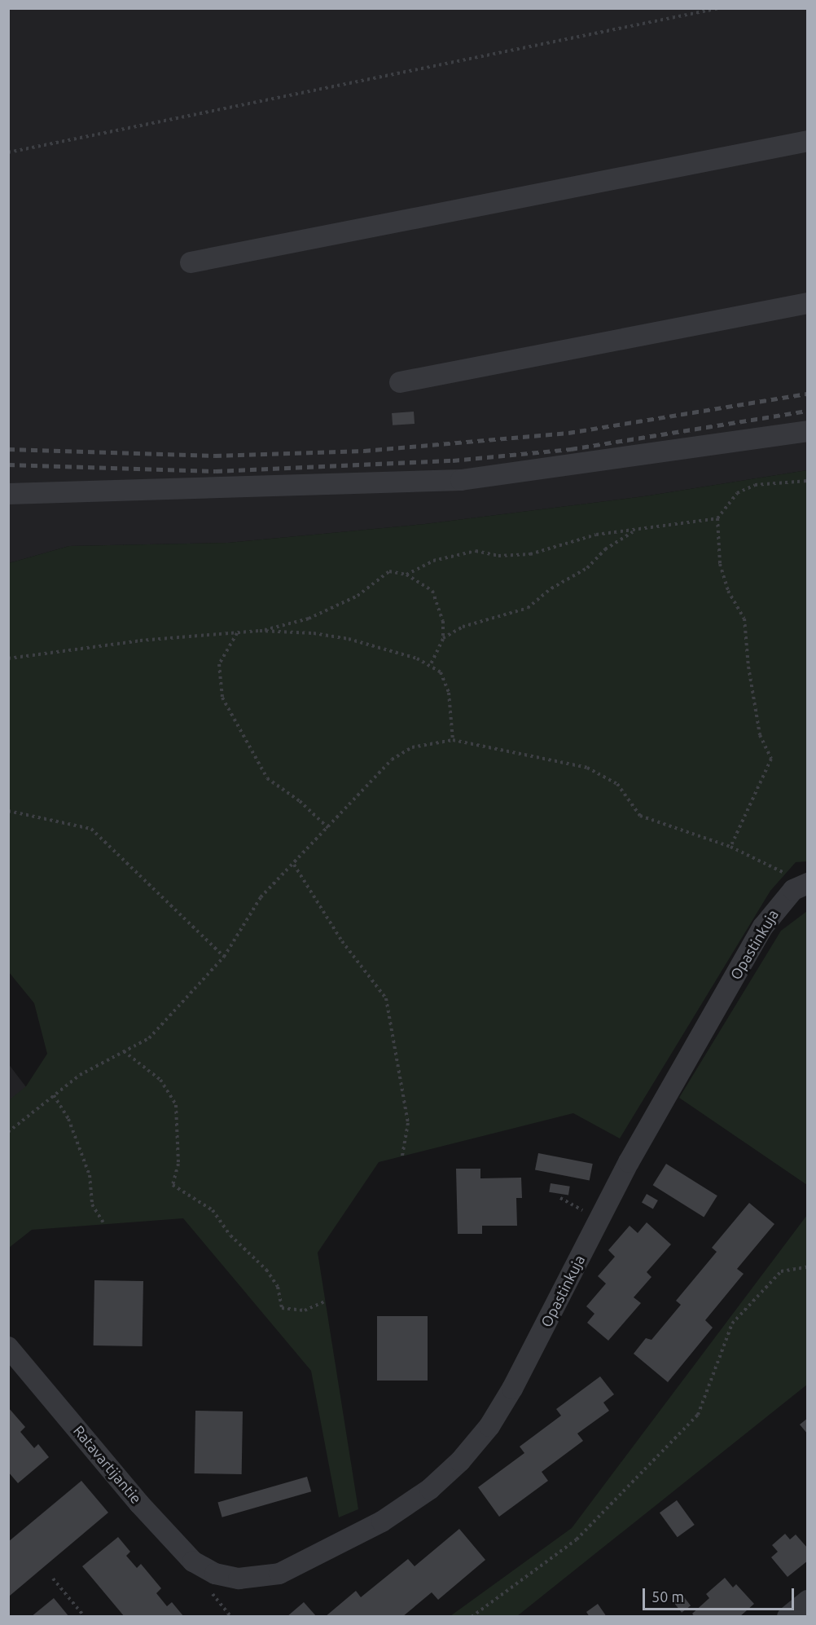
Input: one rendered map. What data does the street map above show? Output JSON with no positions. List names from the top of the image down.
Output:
{
  "streets": {
    "street": ["Opastinkuja", "Ratavartijantie"]
  },
  "crossings": [
    ["Opastinkuja", "Ratavartijantie"]
  ],
  "scale_bar": "50 m"
}
